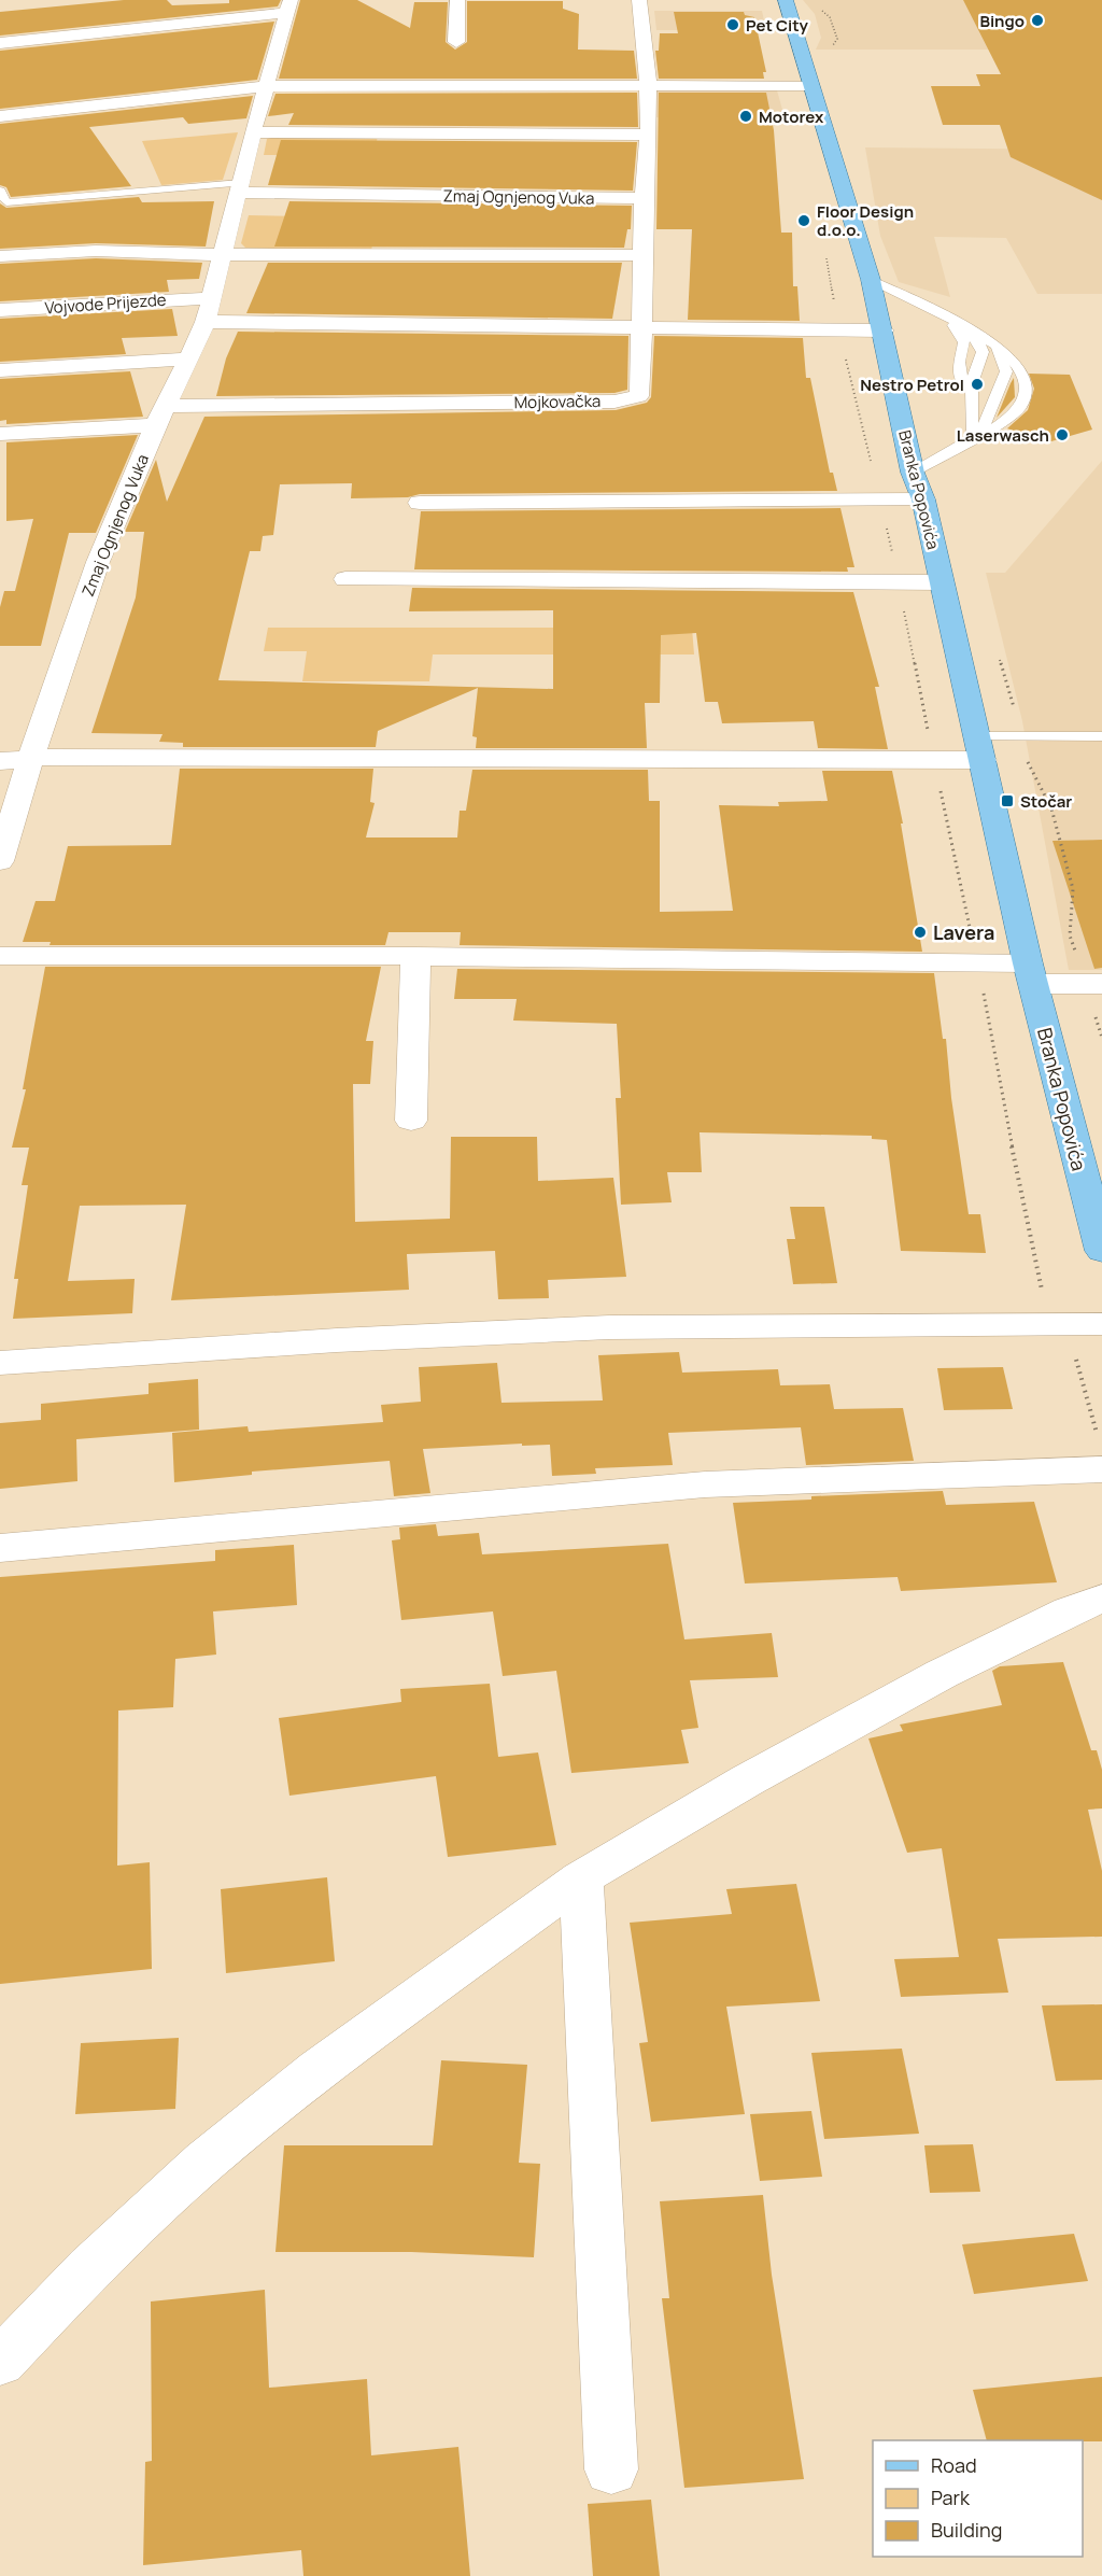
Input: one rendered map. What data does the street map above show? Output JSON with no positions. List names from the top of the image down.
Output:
{
  "streets": {
    "main road": ["Branka Popovića"],
    "street": ["Zmaj Ognjenog Vuka", "Vojvode Prijezde", "Mojkovačka"]
  },
  "crossings": [
    ["Zmaj Ognjenog Vuka", "Vojvode Prijezde"],
    ["Zmaj Ognjenog Vuka", "Mojkovačka"]
  ],
  "places": {
    "other": [
      "Bingo",
      "Pet City",
      "Motorex",
      "Floor Design d.o.o.",
      "Nestro Petrol",
      "Laserwasch",
      "Lavera"
    ],
    "transit": ["Stočar"]
  },
  "legend": ["Road", "Park", "Building"]
}
